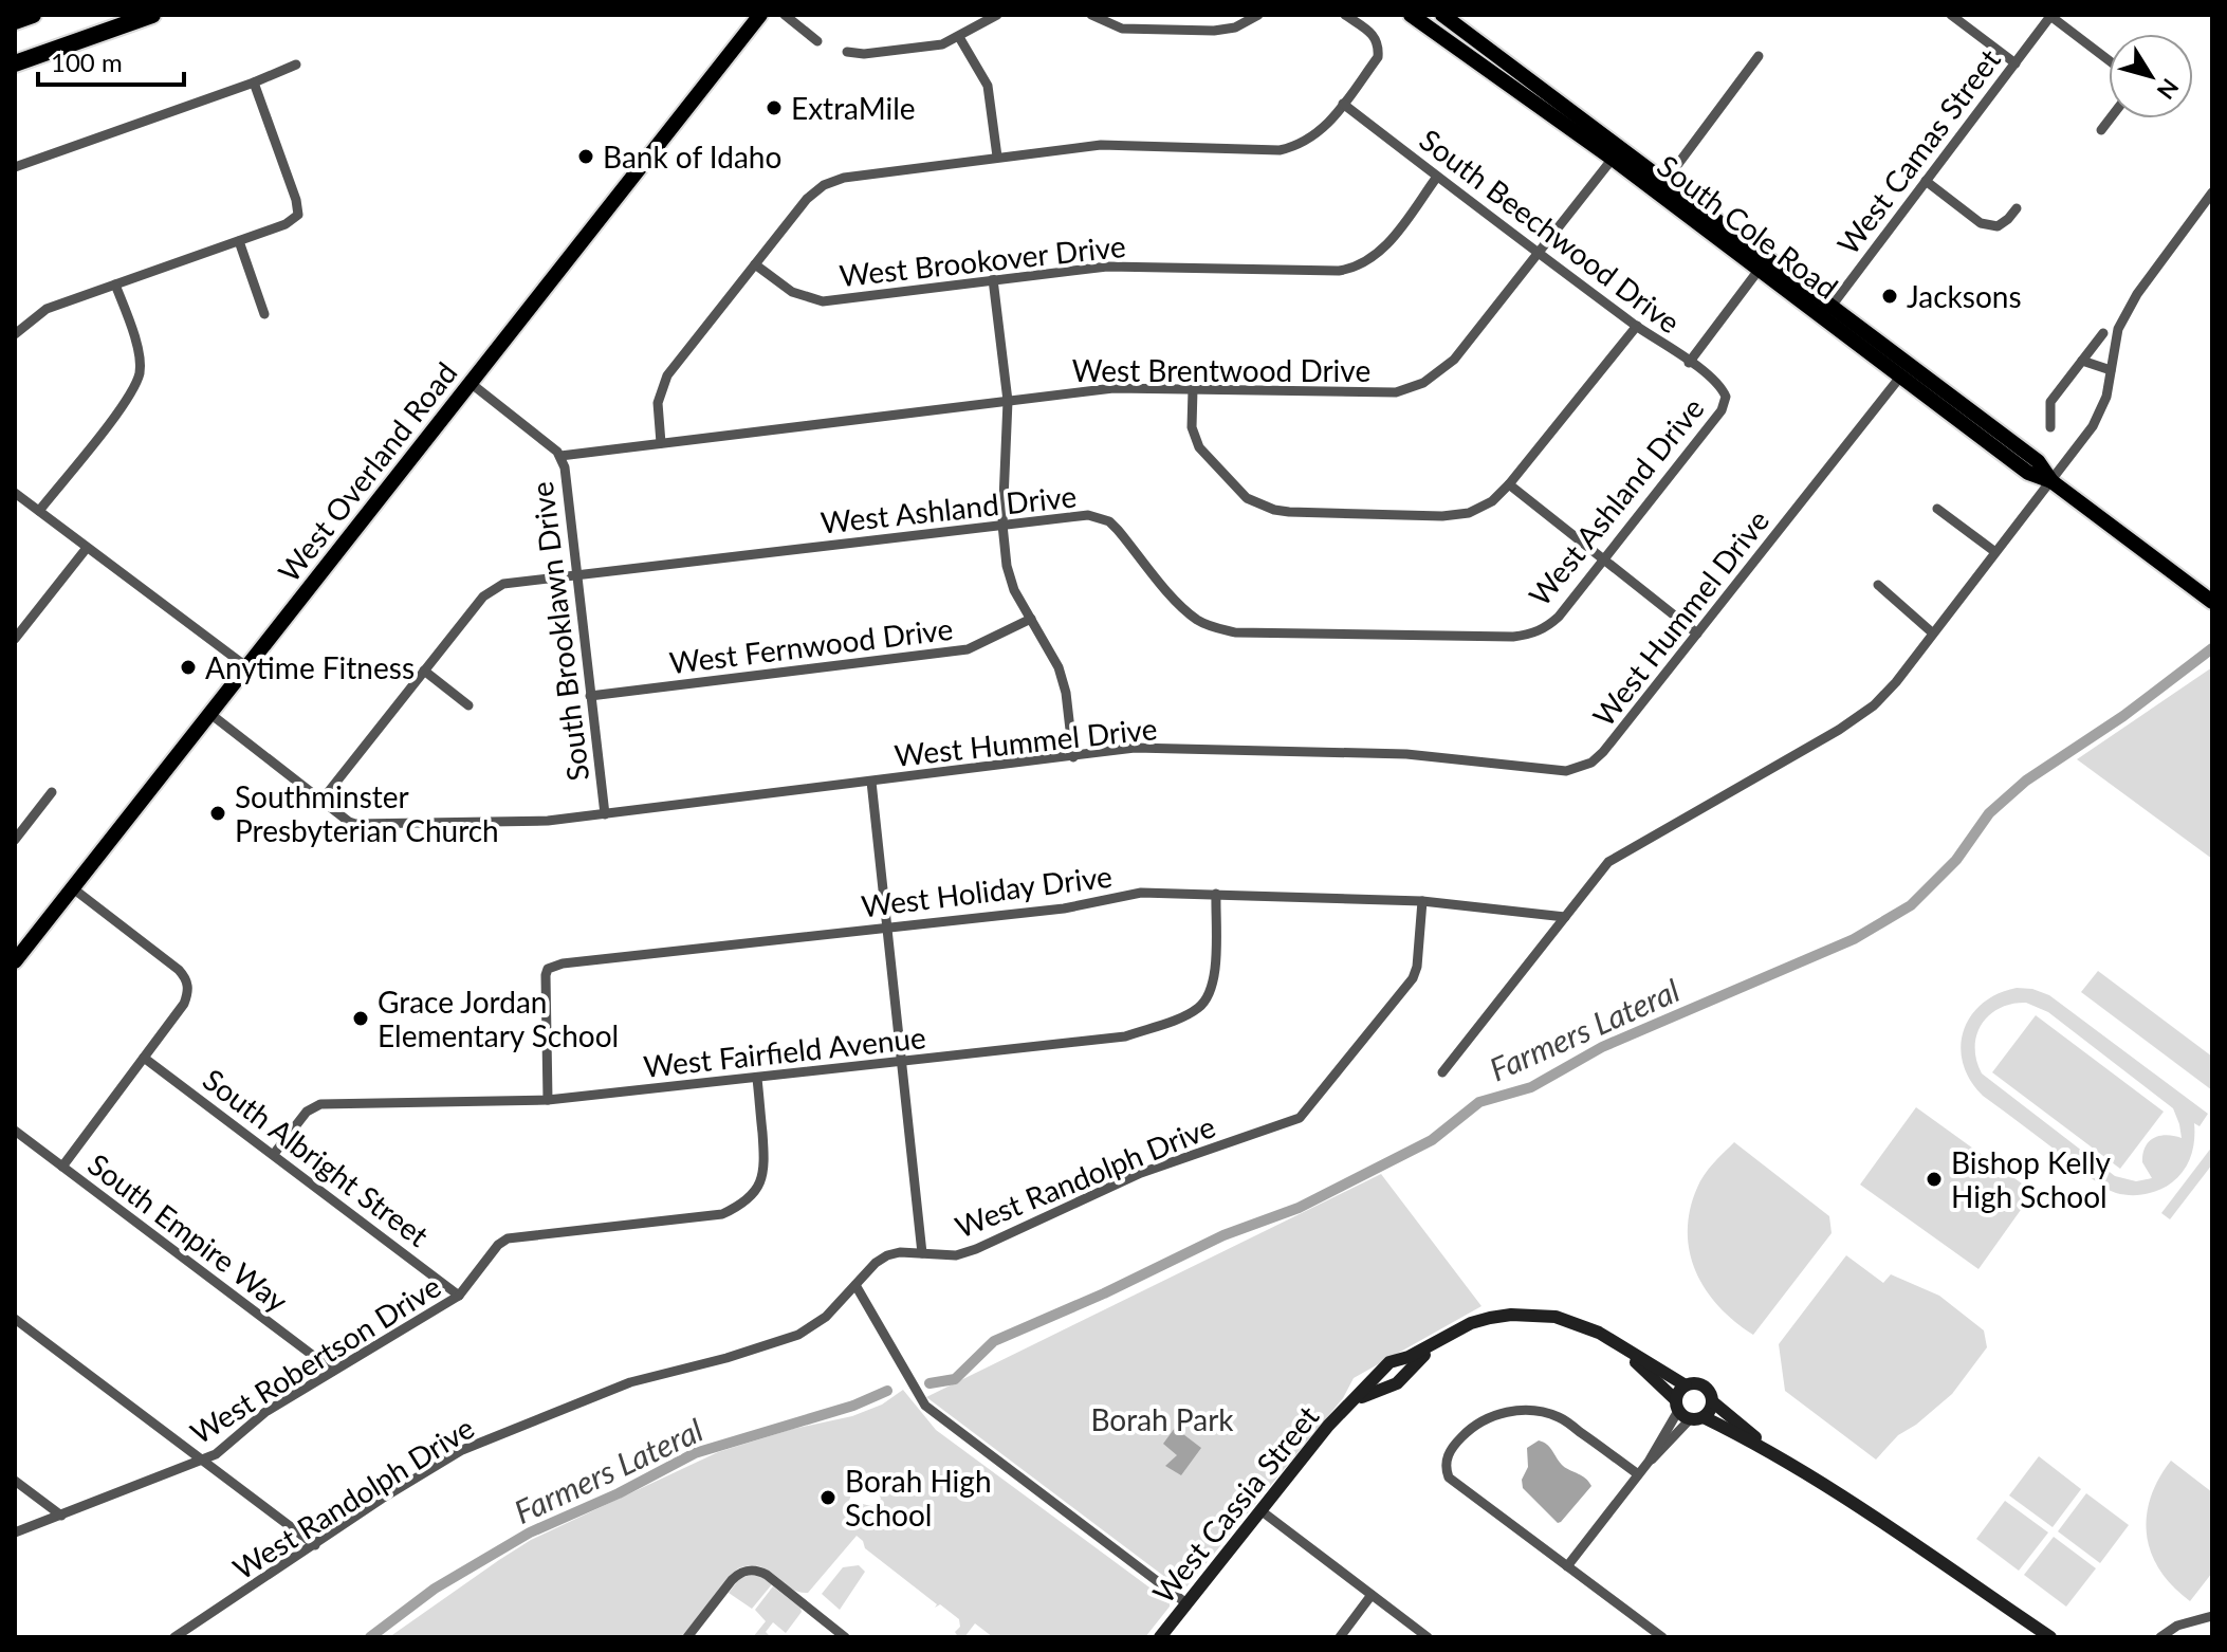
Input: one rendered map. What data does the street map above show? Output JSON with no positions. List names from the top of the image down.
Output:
{
  "streets": {
    "main road": ["South Cole Road", "West Overland Road"],
    "street": [
      "West Camas Street",
      "South Beechwood Drive",
      "West Brookover Drive",
      "West Brentwood Drive",
      "West Ashland Drive",
      "West Hummel Drive",
      "South Brooklawn Drive",
      "West Fernwood Drive",
      "West Holiday Drive",
      "West Fairfield Avenue",
      "South Albright Street",
      "West Randolph Drive",
      "South Empire Way",
      "West Robertson Drive",
      "West Cassia Street"
    ]
  },
  "crossings": [
    ["West Camas Street", "South Cole Road"],
    ["South Cole Road", "West Brentwood Drive"],
    ["South Cole Road", "West Ashland Drive"],
    ["South Cole Road", "West Hummel Drive"],
    ["South Beechwood Drive", "West Brookover Drive"],
    ["South Beechwood Drive", "West Brentwood Drive"],
    ["South Beechwood Drive", "West Ashland Drive"],
    ["West Brentwood Drive", "South Brooklawn Drive"],
    ["West Overland Road", "West Hummel Drive"],
    ["West Overland Road", "South Brooklawn Drive"],
    ["West Ashland Drive", "West Hummel Drive"],
    ["West Ashland Drive", "South Brooklawn Drive"],
    ["West Hummel Drive", "South Brooklawn Drive"],
    ["South Brooklawn Drive", "West Fernwood Drive"],
    ["West Holiday Drive", "West Fairfield Avenue"],
    ["West Holiday Drive", "West Randolph Drive"],
    ["West Fairfield Avenue", "South Albright Street"],
    ["West Fairfield Avenue", "West Robertson Drive"],
    ["South Albright Street", "West Robertson Drive"],
    ["South Empire Way", "West Robertson Drive"]
  ],
  "water": ["Farmers Lateral"],
  "parks": ["Borah Park"],
  "places": [
    "ExtraMile",
    "Bank of Idaho",
    "Jacksons",
    "Anytime Fitness",
    "Southminster Presbyterian Church",
    "Grace Jordan Elementary School",
    "Bishop Kelly High School",
    "Borah High School"
  ],
  "scale_bar": "100 m",
  "north": "bottom right"
}
